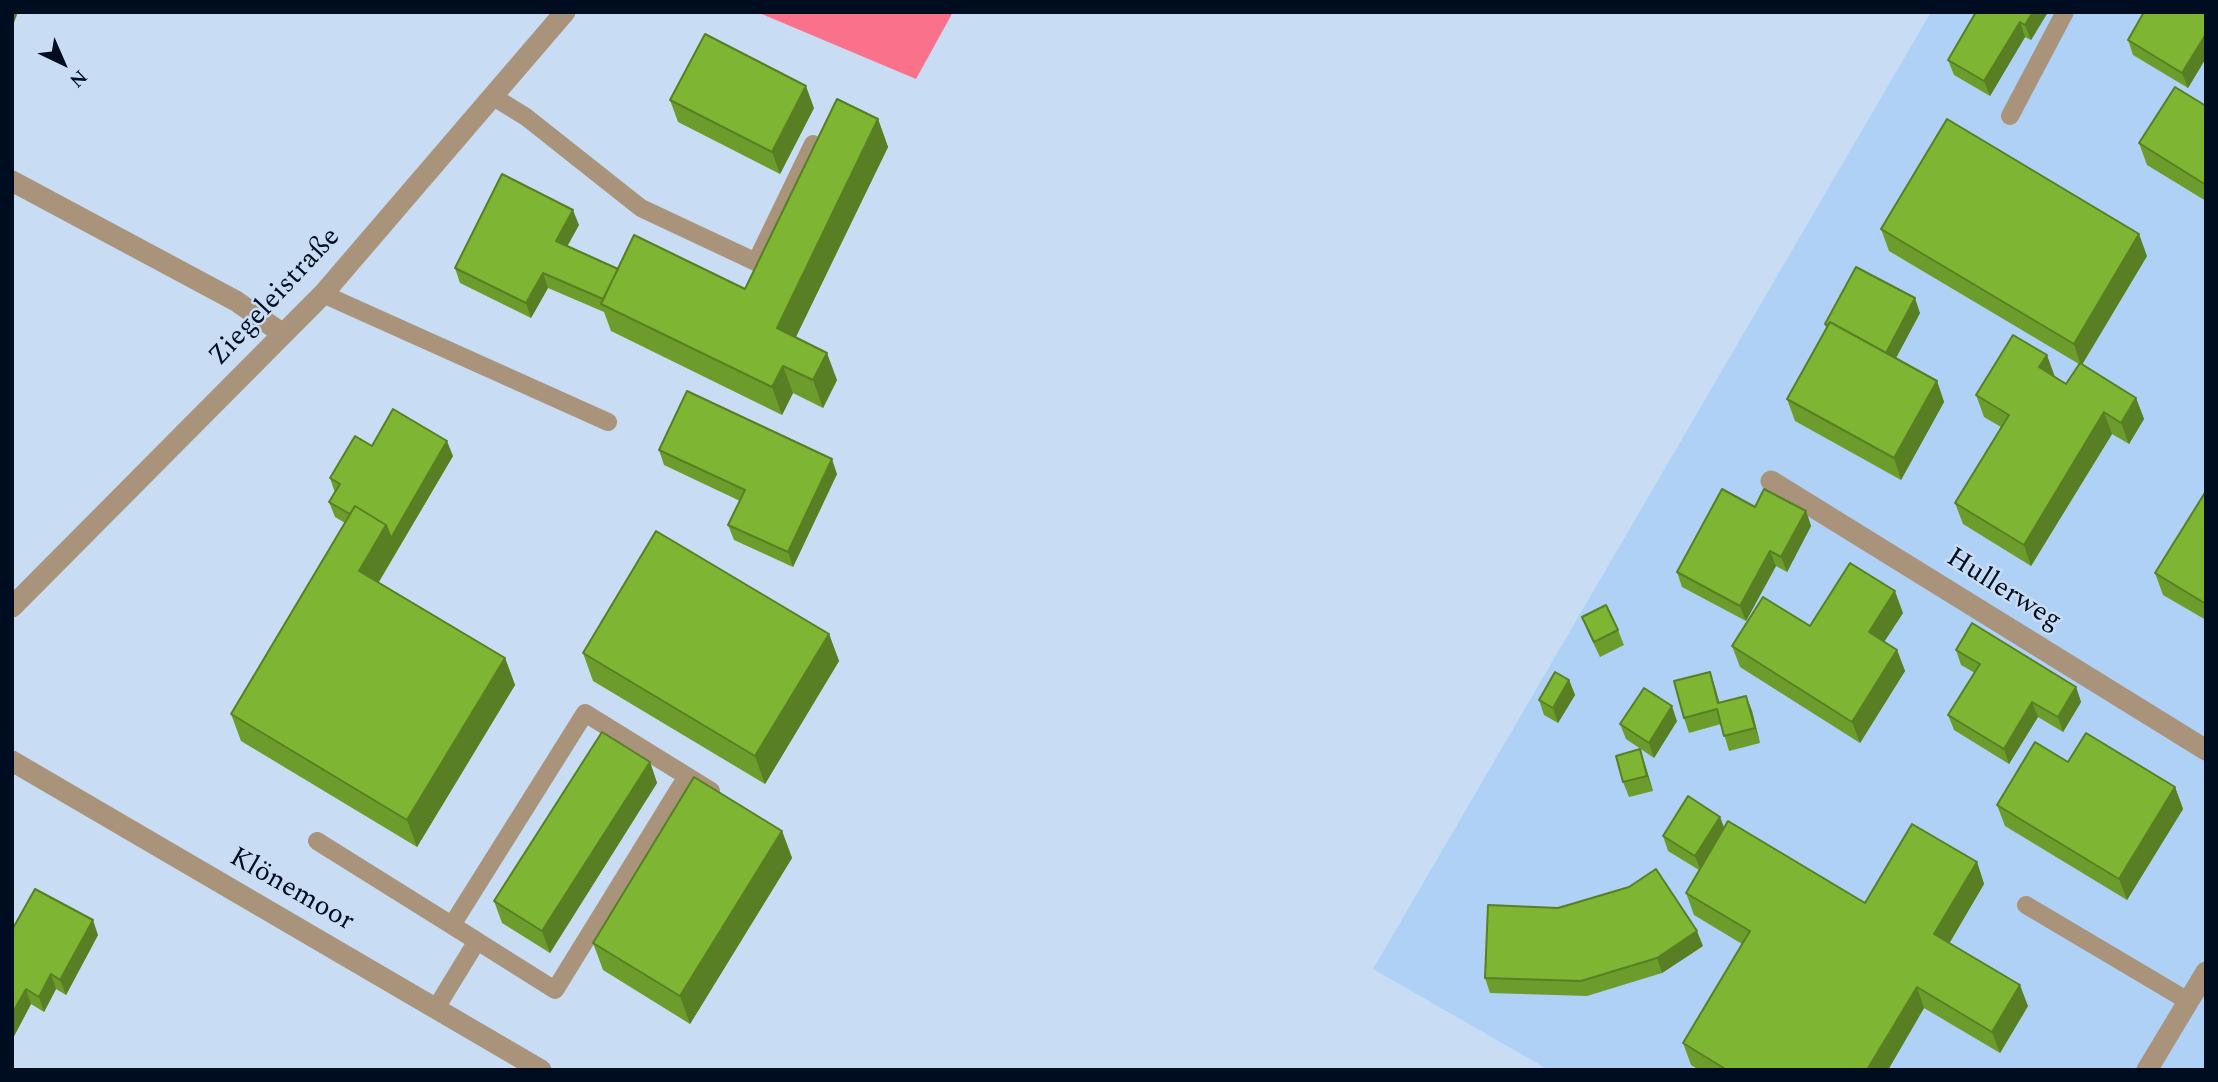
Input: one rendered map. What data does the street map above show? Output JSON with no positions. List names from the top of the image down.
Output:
{
  "streets": {
    "street": ["Ziegeleistraße", "Hullerweg", "Klönemoor"]
  },
  "north": "bottom right"
}
